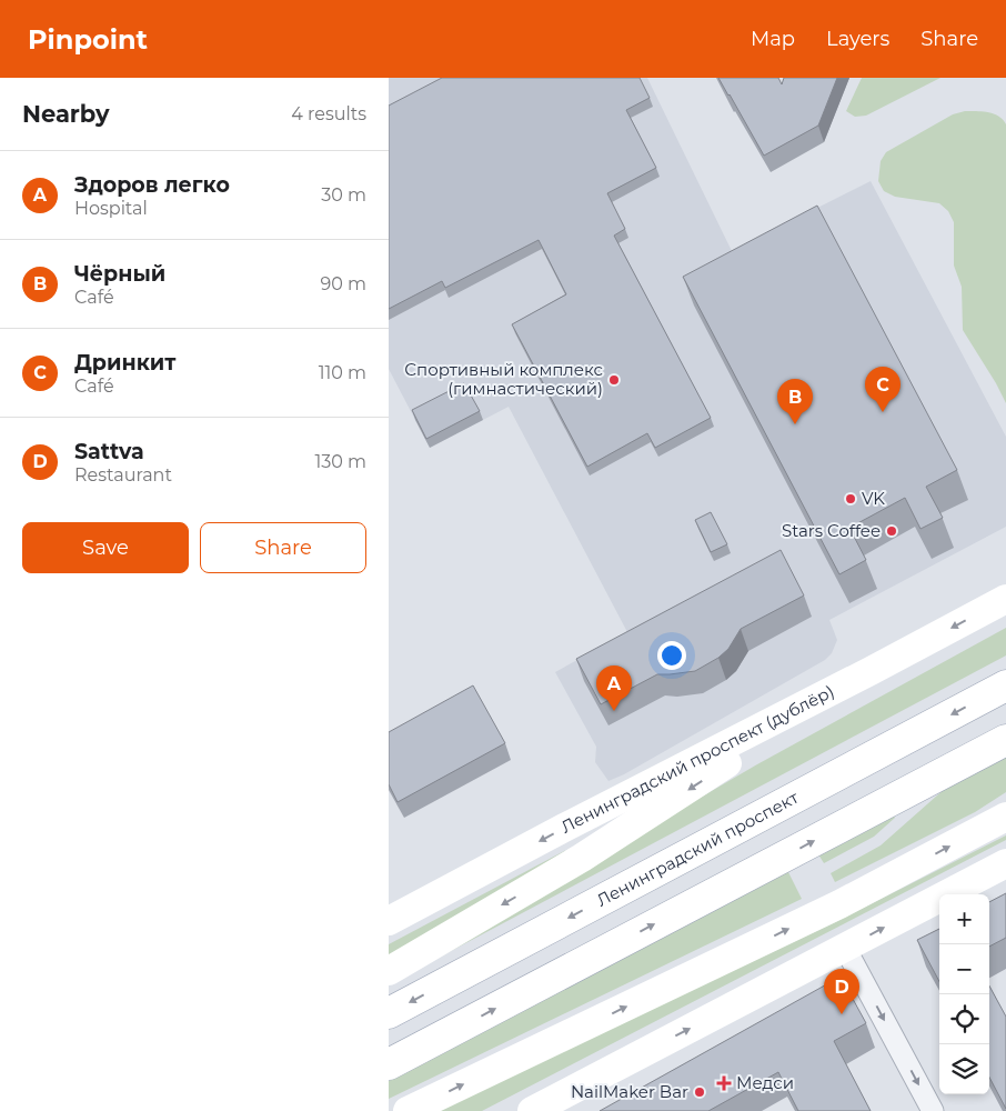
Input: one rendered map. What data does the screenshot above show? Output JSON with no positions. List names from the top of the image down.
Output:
{
  "streets": {
    "main road": ["Ленинградский проспект (дублёр)", "Ленинградский проспект"]
  },
  "places": {
    "other": [
      "Спортивный комплекс (гимнастический)",
      "VK",
      "Stars Coffee",
      "NailMaker Bar"
    ],
    "health": ["Медси"]
  },
  "page": {
    "header": "Pinpoint",
    "nav": ["Map", "Layers", "Share"],
    "heading": ["Nearby", "4 results"],
    "list": [
      {
        "mark": "A",
        "name": "Здоров легко",
        "note": "Hospital",
        "value": "30 m"
      },
      {
        "mark": "B",
        "name": "Чёрный",
        "note": "Café",
        "value": "90 m"
      },
      {
        "mark": "C",
        "name": "Дринкит",
        "note": "Café",
        "value": "110 m"
      },
      {
        "mark": "D",
        "name": "Sattva",
        "note": "Restaurant",
        "value": "130 m"
      }
    ],
    "pins": [
      "C",
      "B",
      "A",
      "D"
    ],
    "buttons": ["Save", "Share"],
    "map_buttons": ["+", "−"]
  }
}
